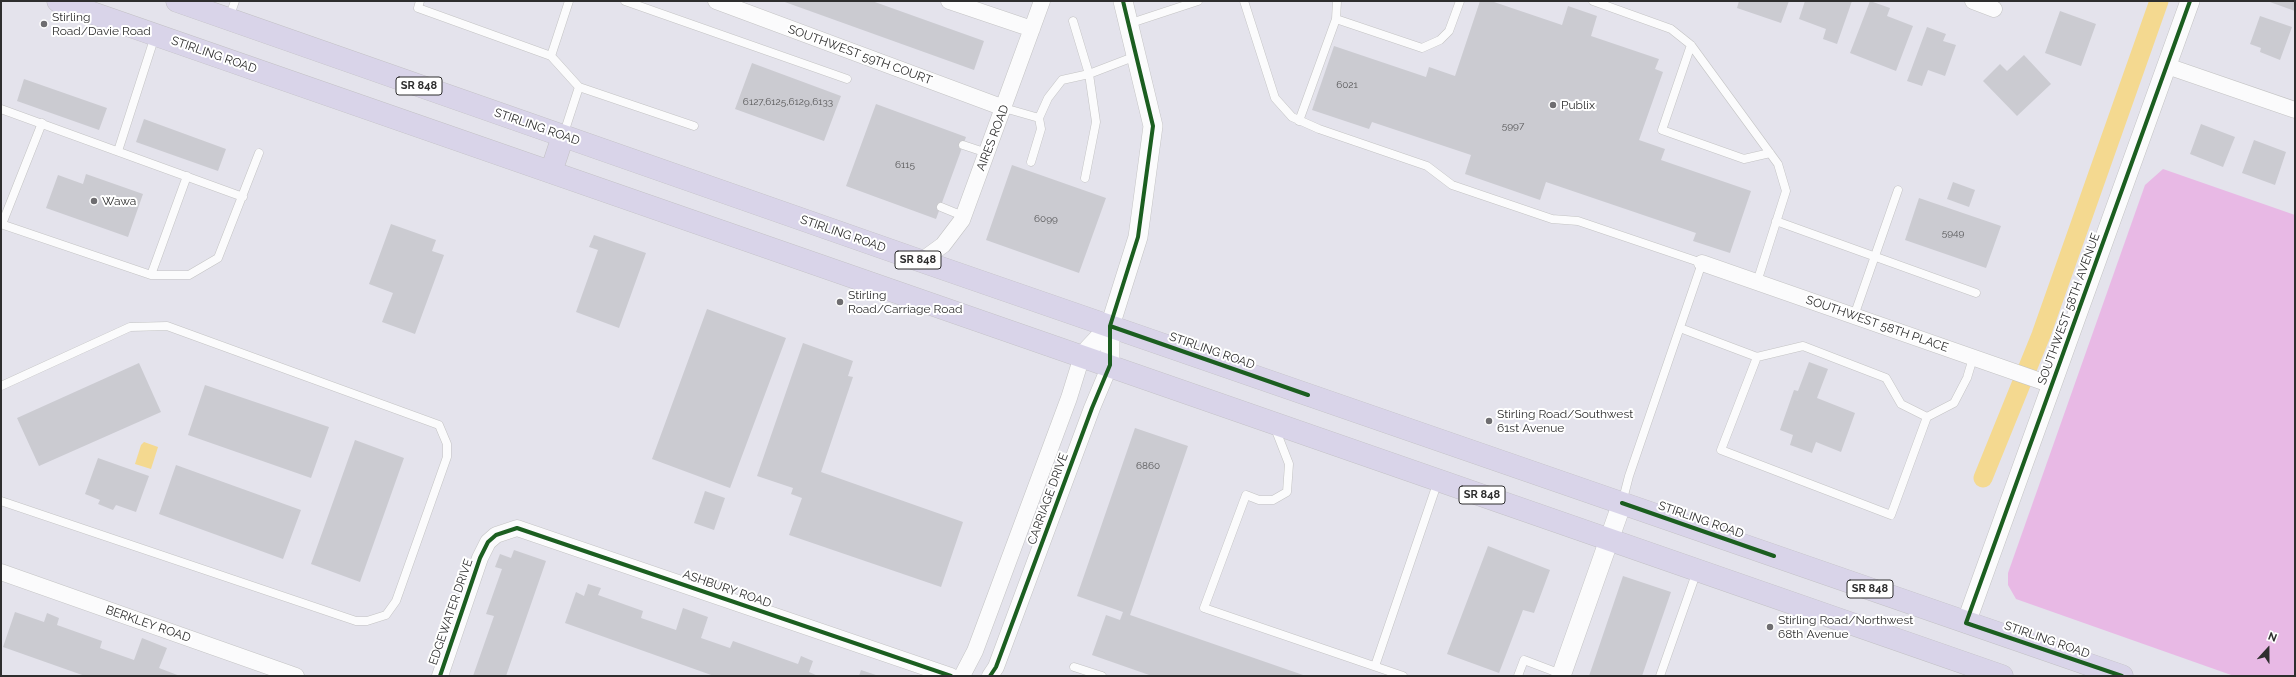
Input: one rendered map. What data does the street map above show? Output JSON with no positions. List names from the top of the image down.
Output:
{
  "streets": {
    "main road": ["STIRLING ROAD", "SR 848"],
    "street": [
      "SOUTHWEST 59TH COURT",
      "AIRES ROAD",
      "SOUTHWEST 58TH AVENUE",
      "SOUTHWEST 58TH PLACE",
      "CARRIAGE DRIVE",
      "ASHBURY ROAD",
      "EDGEWATER DRIVE",
      "BERKLEY ROAD"
    ]
  },
  "crossings": [
    ["STIRLING ROAD", "AIRES ROAD"],
    ["STIRLING ROAD", "SOUTHWEST 58TH AVENUE"],
    ["STIRLING ROAD", "CARRIAGE DRIVE"],
    ["SOUTHWEST 59TH COURT", "AIRES ROAD"],
    ["SOUTHWEST 58TH AVENUE", "SOUTHWEST 58TH PLACE"],
    ["ASHBURY ROAD", "EDGEWATER DRIVE"]
  ],
  "places": [
    "Stirling Road/Davie Road",
    "Publix",
    "Wawa",
    "Stirling Road/Carriage Road",
    "Stirling Road/Southwest 61st Avenue",
    "Stirling Road/Northwest 68th Avenue"
  ],
  "house_numbers": [
    "6021",
    "6127,6125,6129,6133",
    "5997",
    "6115",
    "6099",
    "5949",
    "6860"
  ],
  "north": "top"
}
